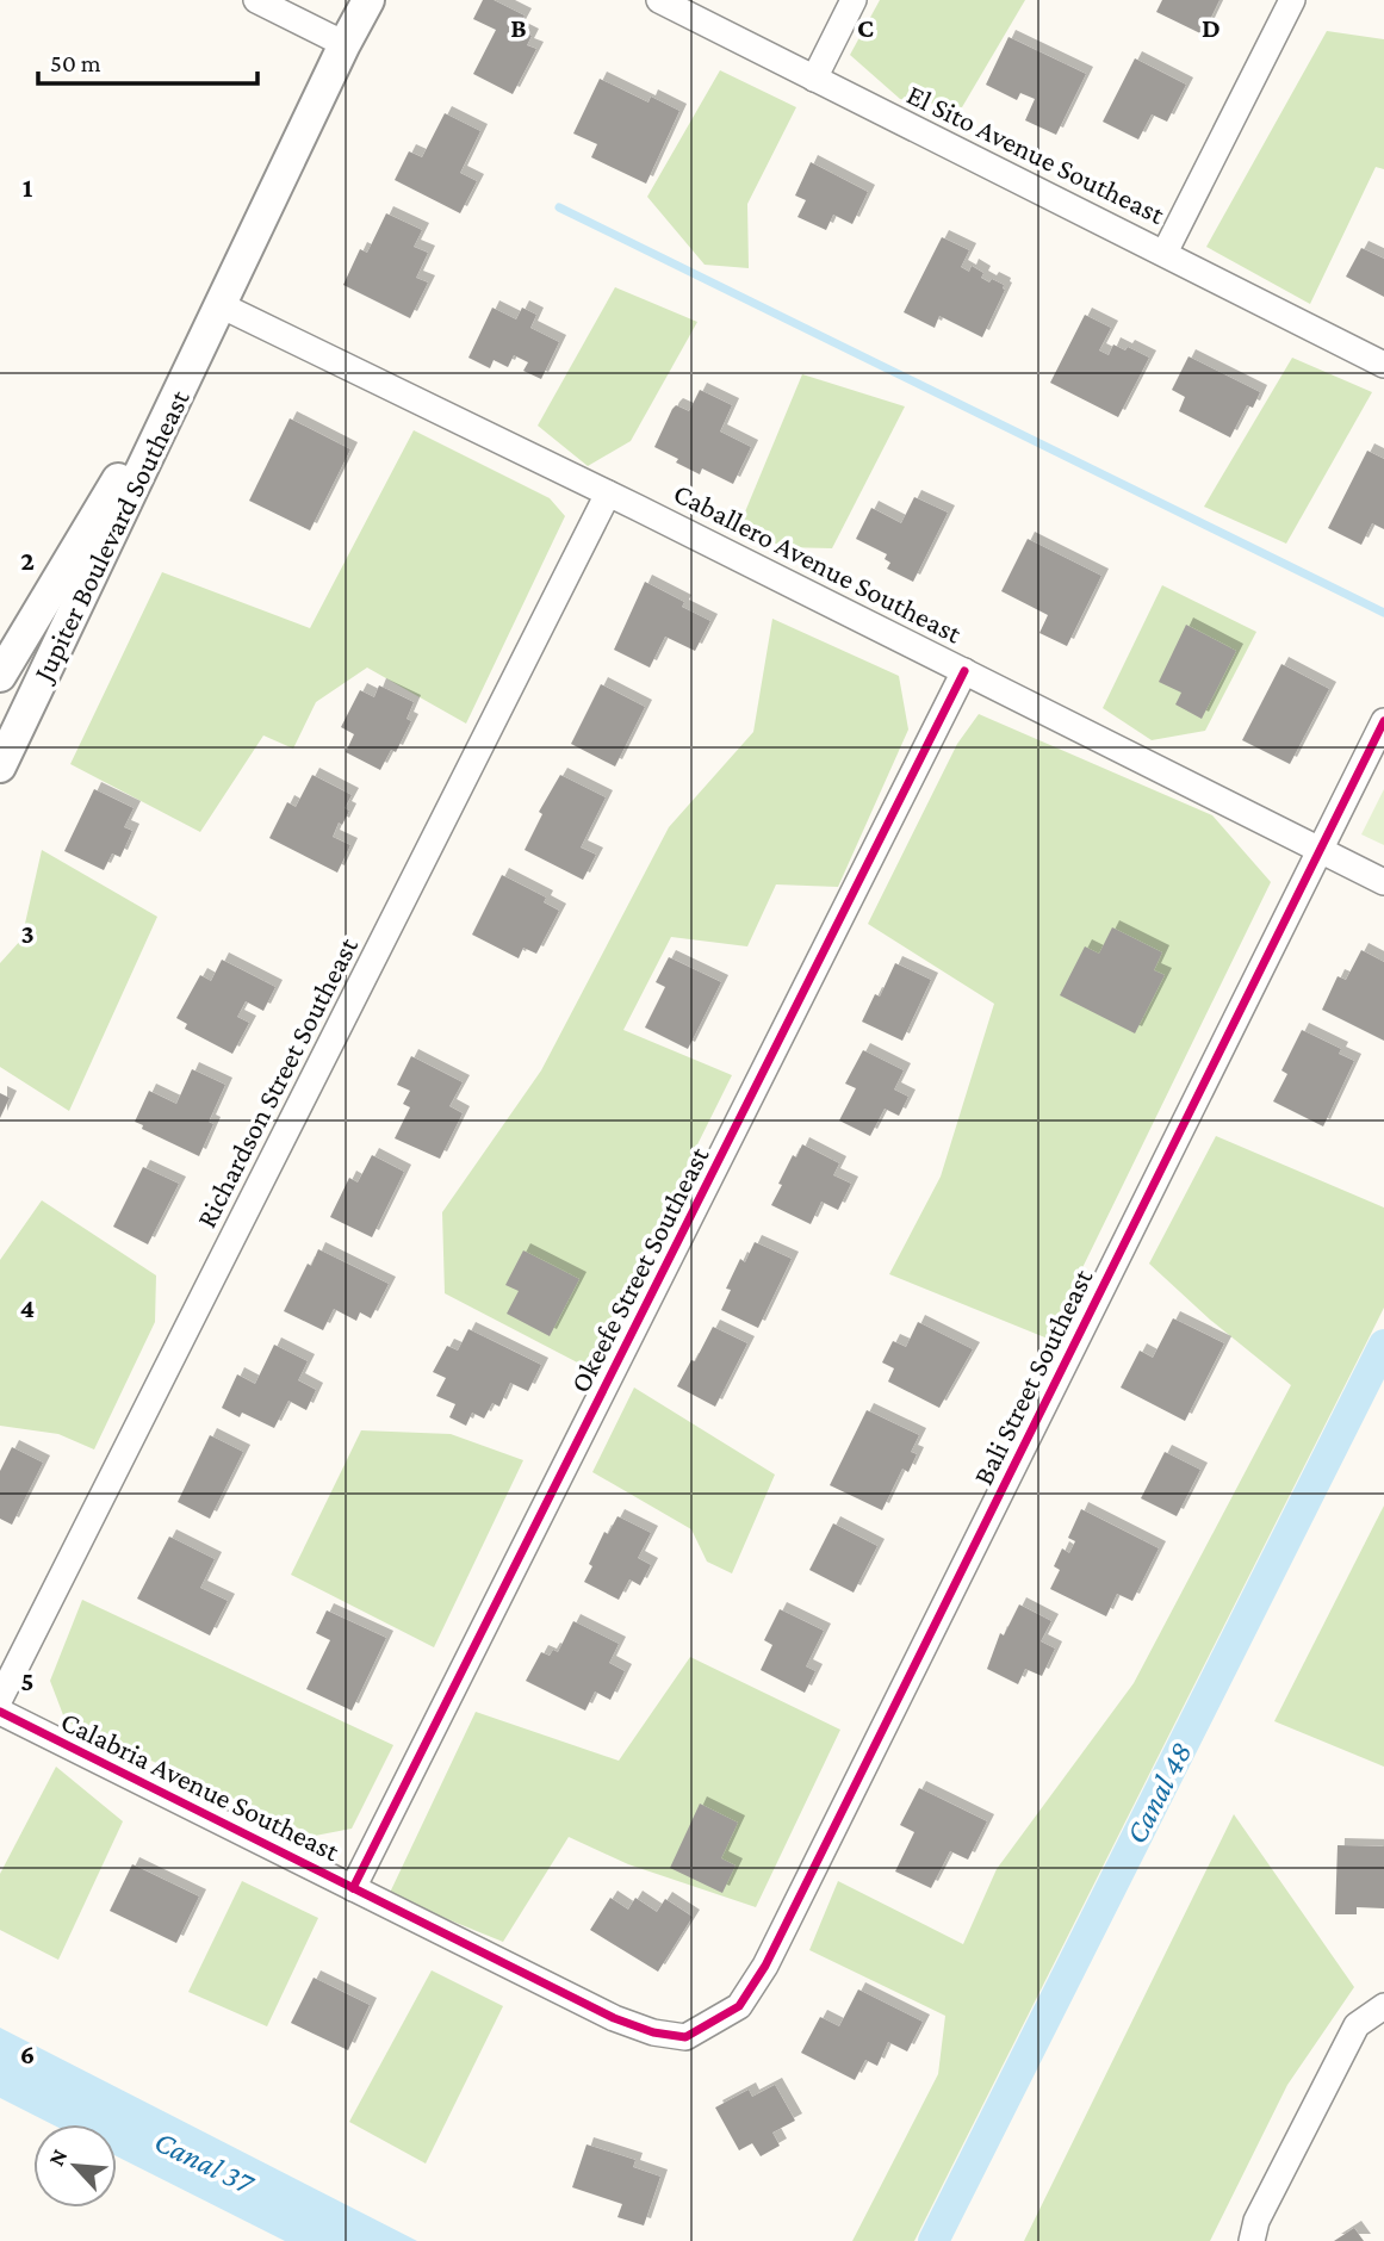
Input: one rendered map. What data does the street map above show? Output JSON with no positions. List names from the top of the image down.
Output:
{
  "streets": {
    "street": [
      "El Sito Avenue Southeast",
      "Jupiter Boulevard Southeast",
      "Caballero Avenue Southeast",
      "Richardson Street Southeast",
      "Okeefe Street Southeast",
      "Bali Street Southeast",
      "Calabria Avenue Southeast"
    ]
  },
  "crossings": [
    ["Jupiter Boulevard Southeast", "Caballero Avenue Southeast"],
    ["Caballero Avenue Southeast", "Richardson Street Southeast"],
    ["Caballero Avenue Southeast", "Okeefe Street Southeast"],
    ["Caballero Avenue Southeast", "Bali Street Southeast"],
    ["Okeefe Street Southeast", "Calabria Avenue Southeast"],
    ["Bali Street Southeast", "Calabria Avenue Southeast"]
  ],
  "water": ["Canal 48", "Canal 37"],
  "scale_bar": "50 m",
  "north": "top left",
  "grid": {
    "columns": ["B", "C", "D"],
    "rows": [
      "1",
      "2",
      "3",
      "4",
      "5",
      "6"
    ]
  }
}
